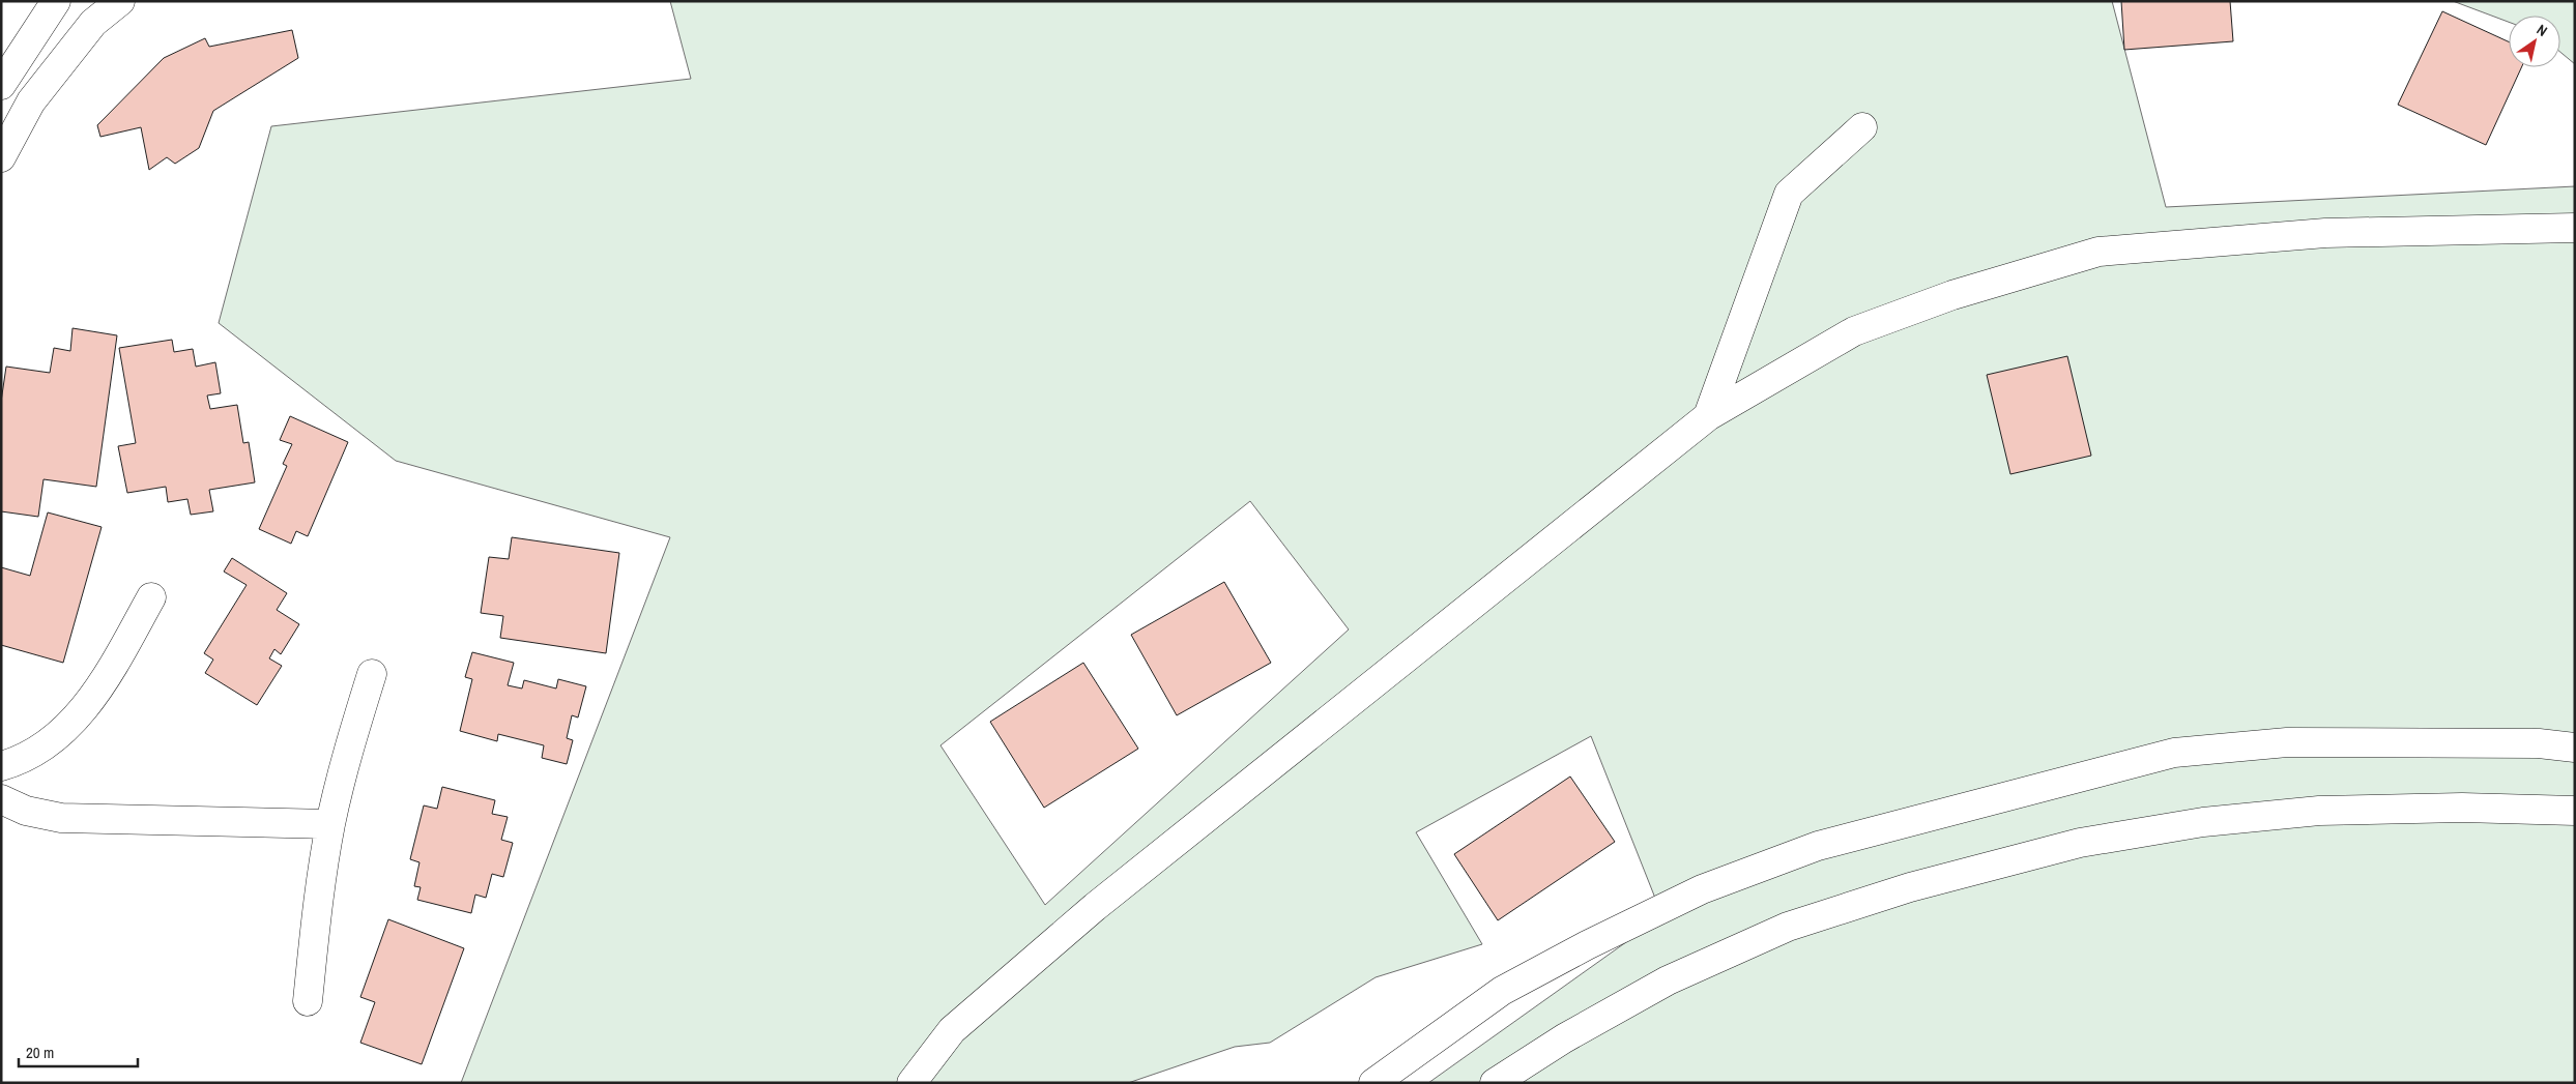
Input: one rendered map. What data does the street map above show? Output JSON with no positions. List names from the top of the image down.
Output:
{
  "scale_bar": "20 m",
  "north": "top right"
}
